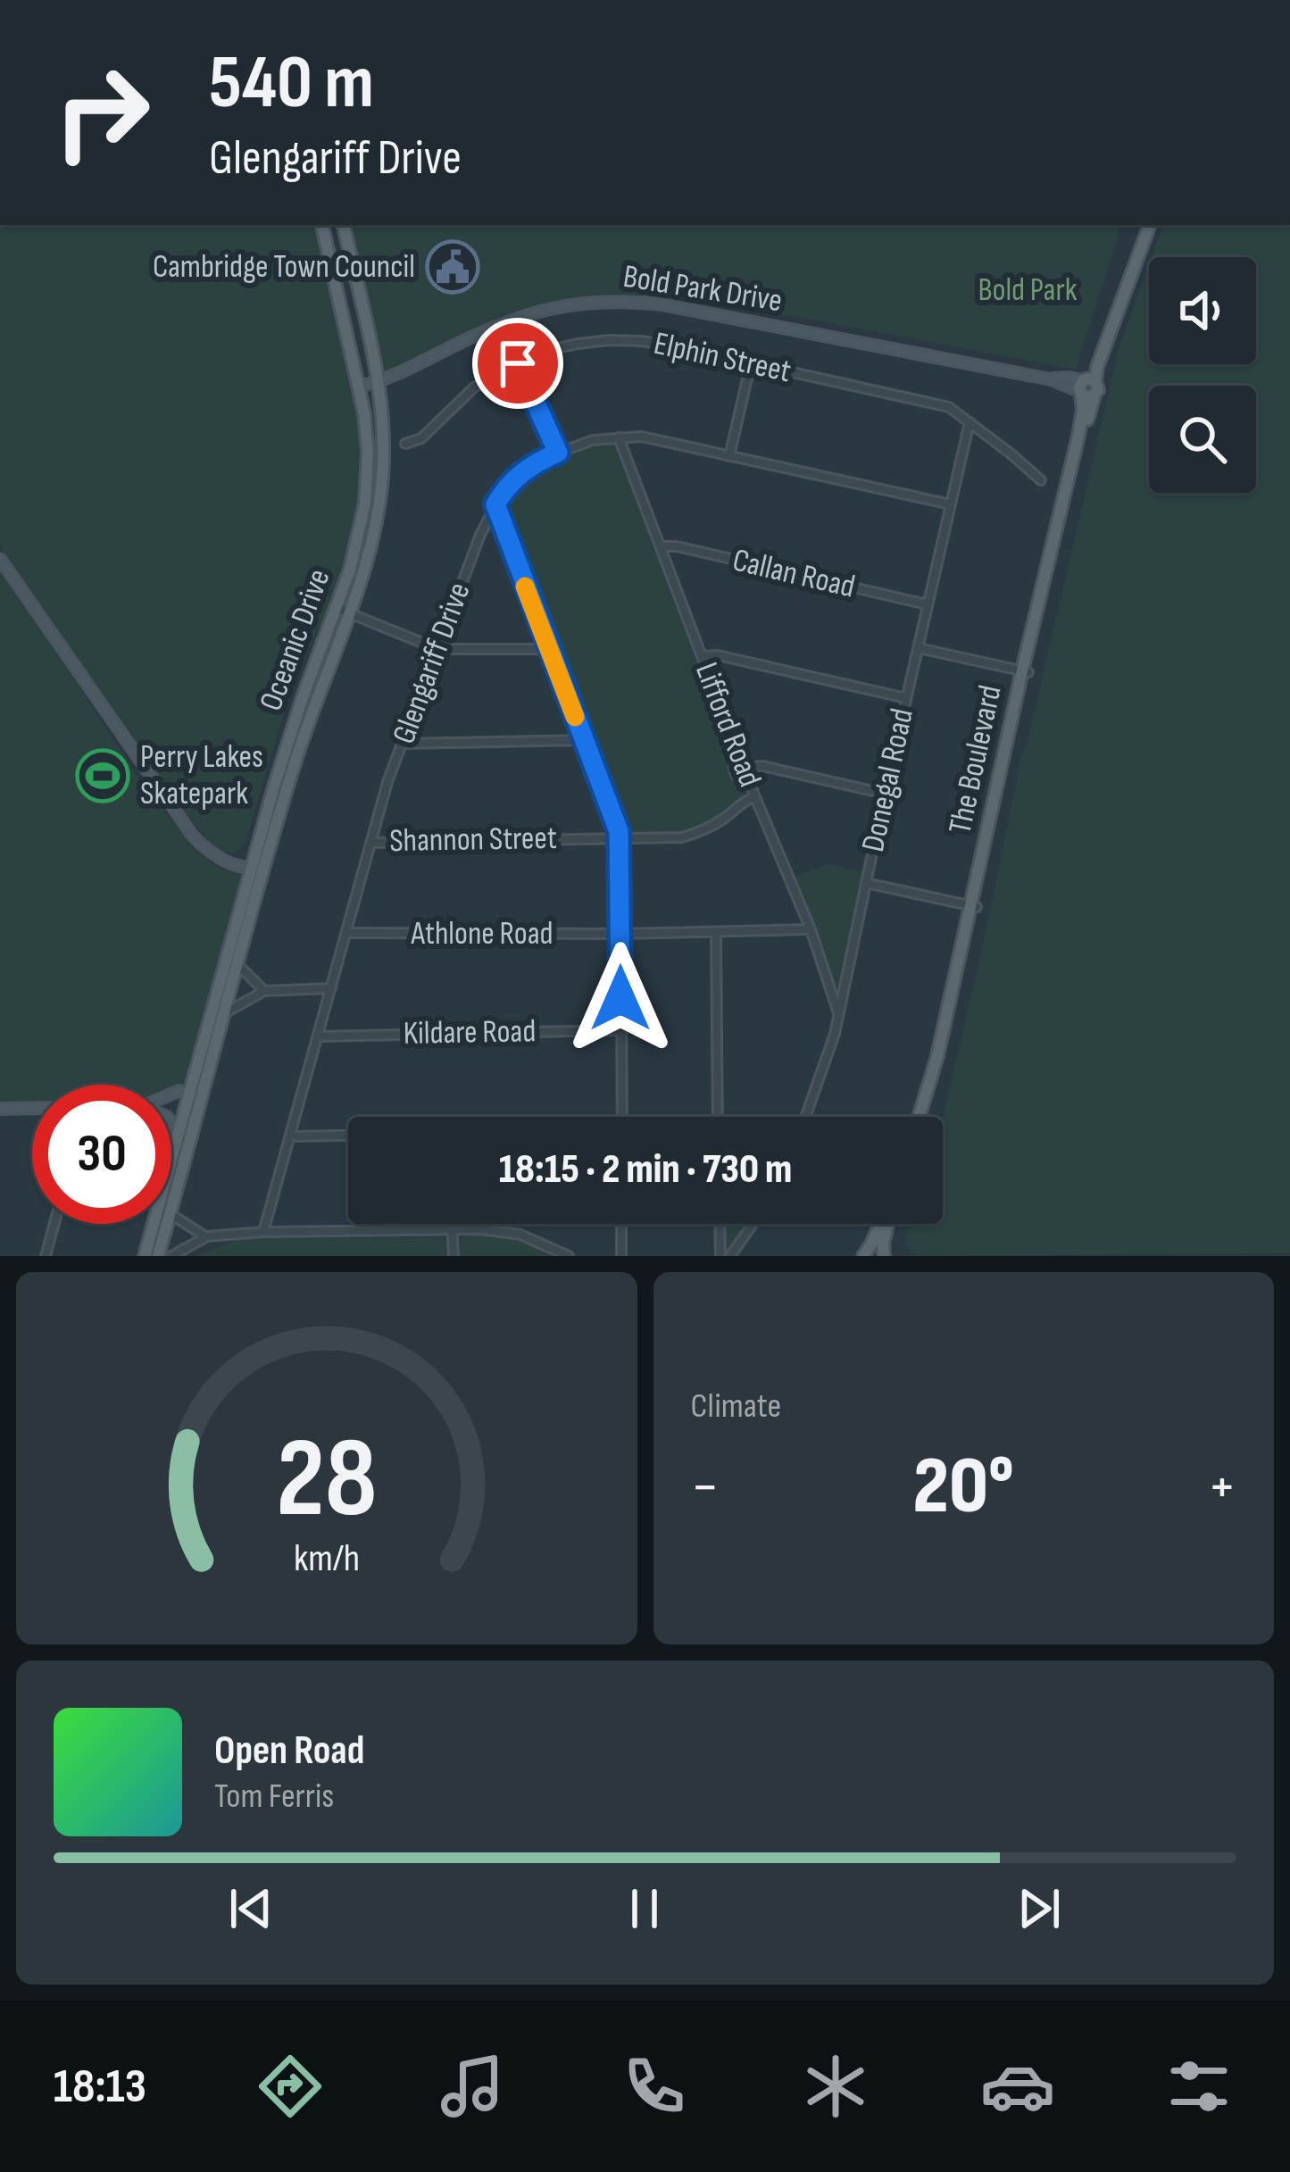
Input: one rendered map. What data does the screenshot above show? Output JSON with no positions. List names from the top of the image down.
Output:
{
  "streets": {
    "main road": ["Oceanic Drive", "The Boulevard"],
    "street": [
      "Bold Park Drive",
      "Elphin Street",
      "Callan Road",
      "Glengariff Drive",
      "Lifford Road",
      "Donegal Road",
      "Shannon Street",
      "Athlone Road",
      "Kildare Road"
    ]
  },
  "crossings": [
    ["Bold Park Drive", "Oceanic Drive"],
    ["Bold Park Drive", "The Boulevard"],
    ["Elphin Street", "Donegal Road"],
    ["Callan Road", "Lifford Road"],
    ["Callan Road", "Donegal Road"],
    ["Glengariff Drive", "Lifford Road"],
    ["Glengariff Drive", "Donegal Road"],
    ["Glengariff Drive", "Shannon Street"],
    ["Glengariff Drive", "Athlone Road"],
    ["Glengariff Drive", "Kildare Road"],
    ["Lifford Road", "Donegal Road"],
    ["Lifford Road", "Shannon Street"],
    ["Lifford Road", "Athlone Road"]
  ],
  "parks": ["Bold Park"],
  "places": {
    "public building": ["Cambridge Town Council"],
    "sports": ["Perry Lakes Skatepark"]
  },
  "page": {
    "turn": ["540 m", "Glengariff Drive"],
    "limit": "30",
    "trip": "18:15 · 2 min · 730 m",
    "tile": "Climate",
    "heat": ["−", "20°", "+"],
    "song": ["Open Road", "Tom Ferris"],
    "tabs": "18:13",
    "gauge": ["28", "km/h"]
  }
}
